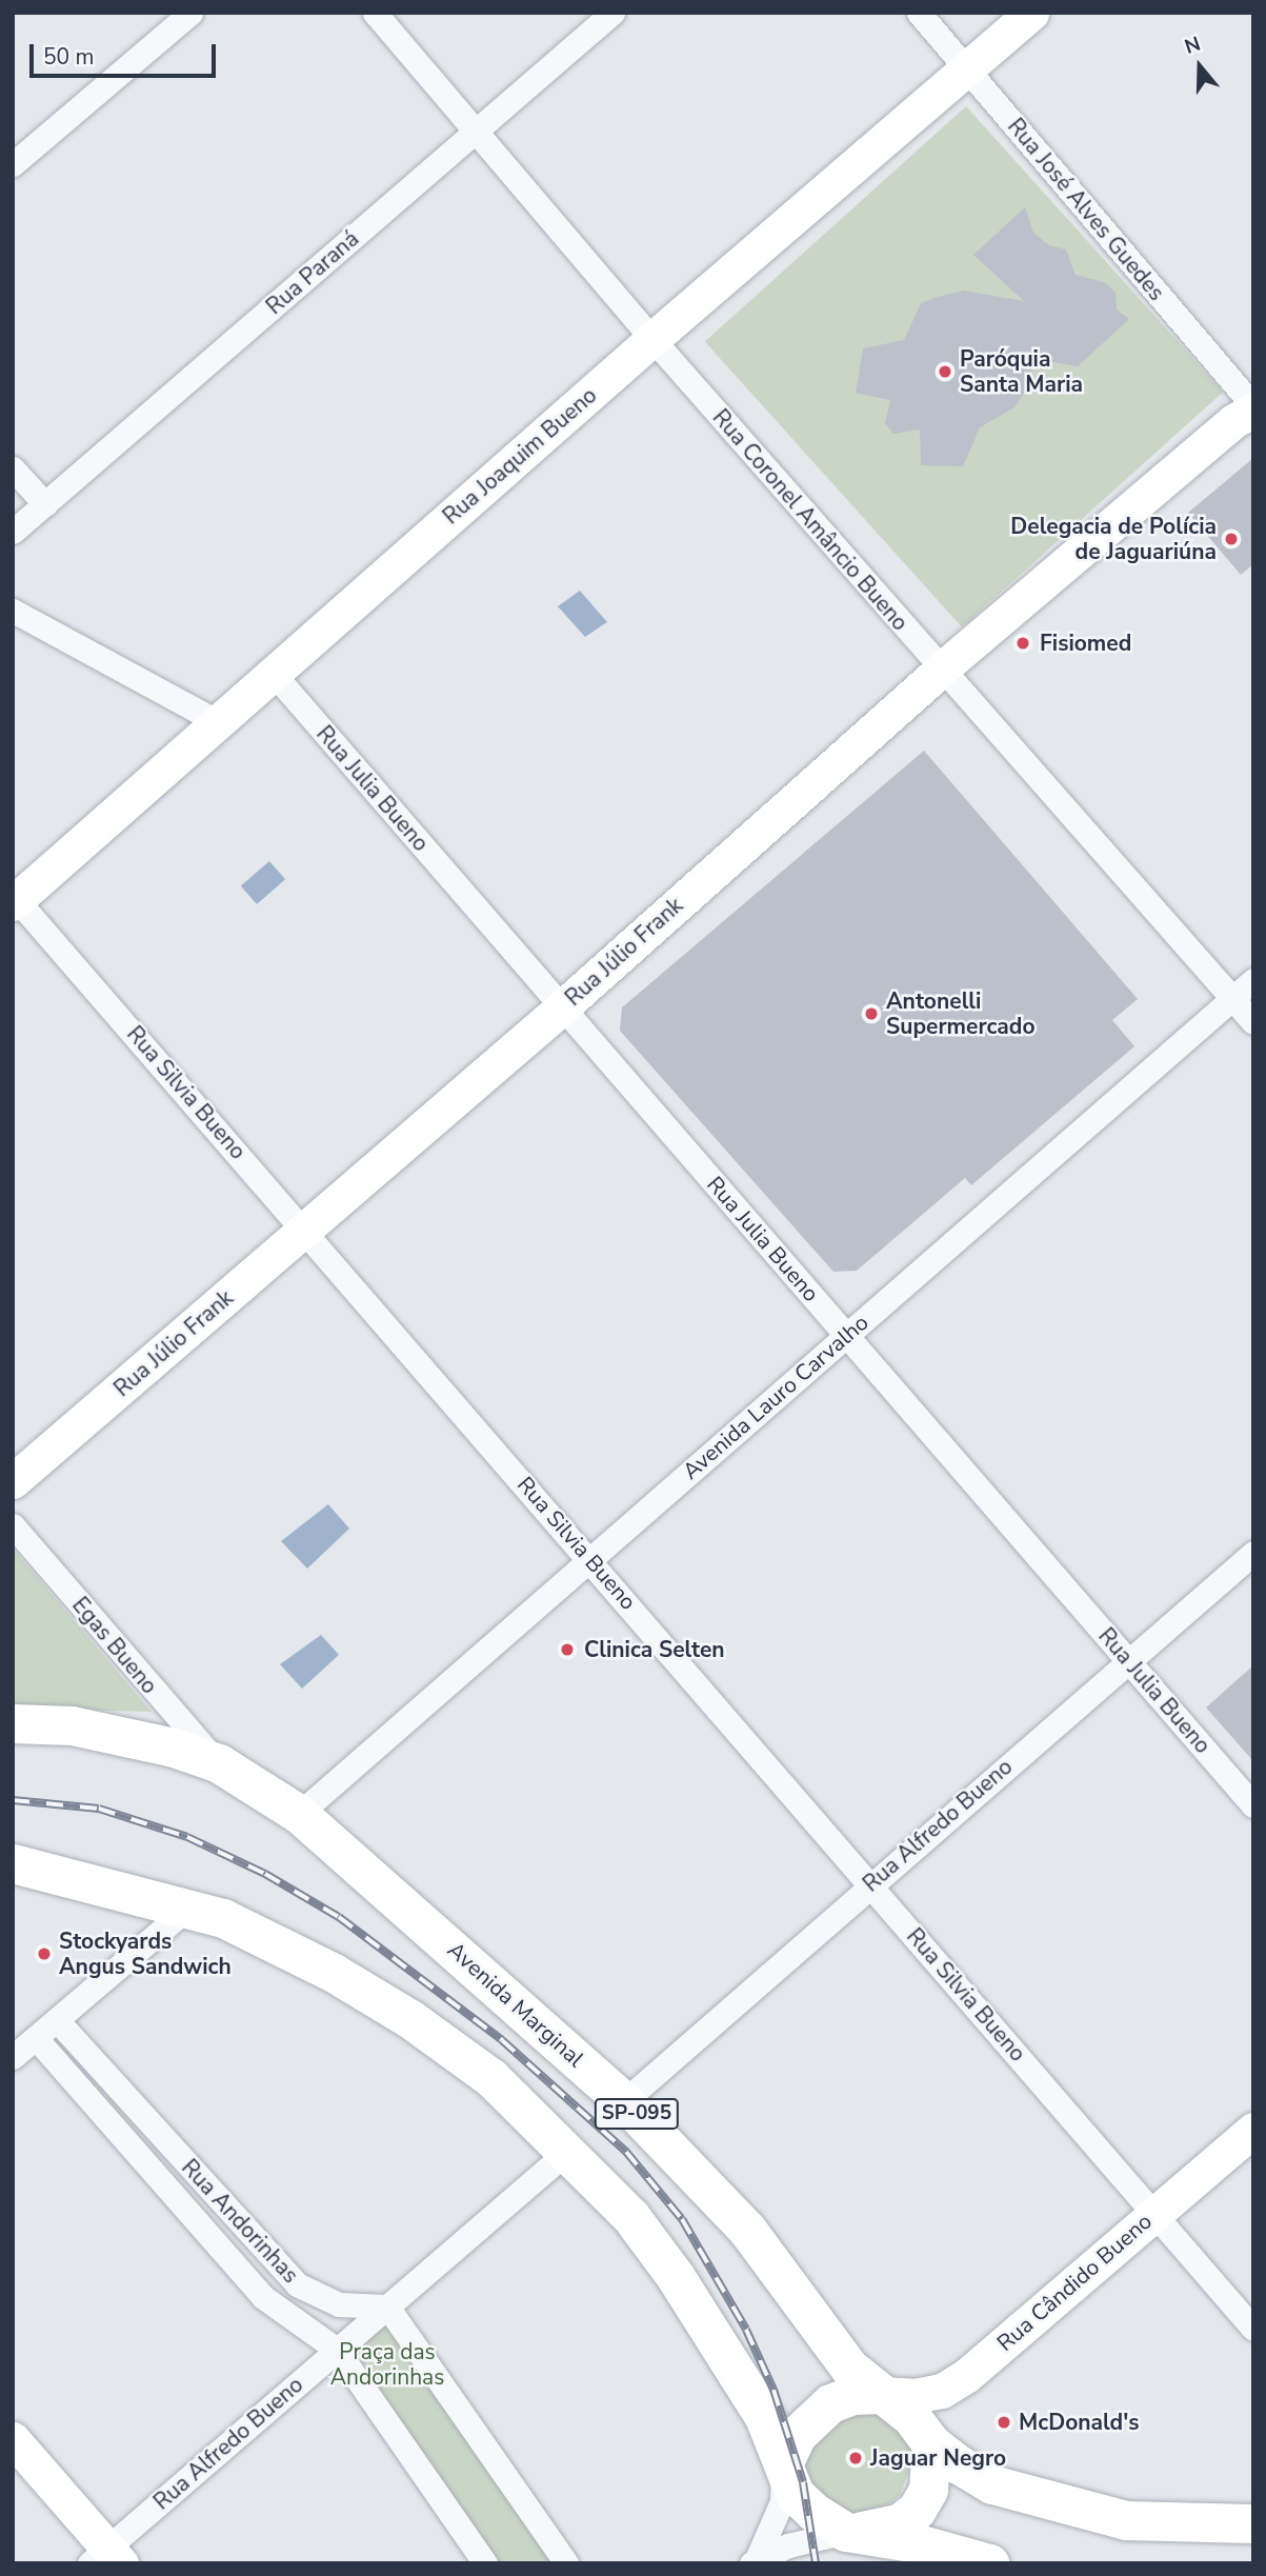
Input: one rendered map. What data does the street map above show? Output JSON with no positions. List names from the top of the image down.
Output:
{
  "streets": {
    "main road": [
      "Rua Joaquim Bueno",
      "Rua Júlio Frank",
      "Avenida Marginal",
      "SP-095",
      "Rua Cândido Bueno"
    ],
    "street": [
      "Rua José Alves Guedes",
      "Rua Paraná",
      "Rua Coronel Amâncio Bueno",
      "Rua Julia Bueno",
      "Rua Silvia Bueno",
      "Avenida Lauro Carvalho",
      "Egas Bueno",
      "Rua Alfredo Bueno",
      "Rua Andorinhas"
    ]
  },
  "crossings": [
    ["Rua José Alves Guedes", "Rua Joaquim Bueno"],
    ["Rua José Alves Guedes", "Rua Júlio Frank"],
    ["Rua Paraná", "Rua Coronel Amâncio Bueno"],
    ["Rua Joaquim Bueno", "Rua Coronel Amâncio Bueno"],
    ["Rua Joaquim Bueno", "Rua Julia Bueno"],
    ["Rua Joaquim Bueno", "Rua Silvia Bueno"],
    ["Rua Coronel Amâncio Bueno", "Rua Júlio Frank"],
    ["Rua Coronel Amâncio Bueno", "Avenida Lauro Carvalho"],
    ["Rua Julia Bueno", "Rua Júlio Frank"],
    ["Rua Julia Bueno", "Avenida Lauro Carvalho"],
    ["Rua Julia Bueno", "Rua Alfredo Bueno"],
    ["Rua Júlio Frank", "Rua Silvia Bueno"],
    ["Rua Silvia Bueno", "Avenida Lauro Carvalho"],
    ["Rua Silvia Bueno", "Rua Alfredo Bueno"],
    ["Rua Silvia Bueno", "Rua Cândido Bueno"],
    ["Avenida Lauro Carvalho", "Avenida Marginal"],
    ["Egas Bueno", "Avenida Marginal"],
    ["Rua Alfredo Bueno", "Avenida Marginal"],
    ["Rua Alfredo Bueno", "SP-095"],
    ["Rua Alfredo Bueno", "Rua Andorinhas"],
    ["Avenida Marginal", "SP-095"],
    ["Avenida Marginal", "Rua Cândido Bueno"],
    ["SP-095", "Rua Cândido Bueno"]
  ],
  "parks": ["Praça das Andorinhas"],
  "places": [
    "Paróquia Santa Maria",
    "Delegacia de Polícia de Jaguariúna",
    "Fisiomed",
    "Antonelli Supermercado",
    "Clinica Selten",
    "Stockyards Angus Sandwich",
    "McDonald's",
    "Jaguar Negro"
  ],
  "scale_bar": "50 m",
  "north": "top"
}
